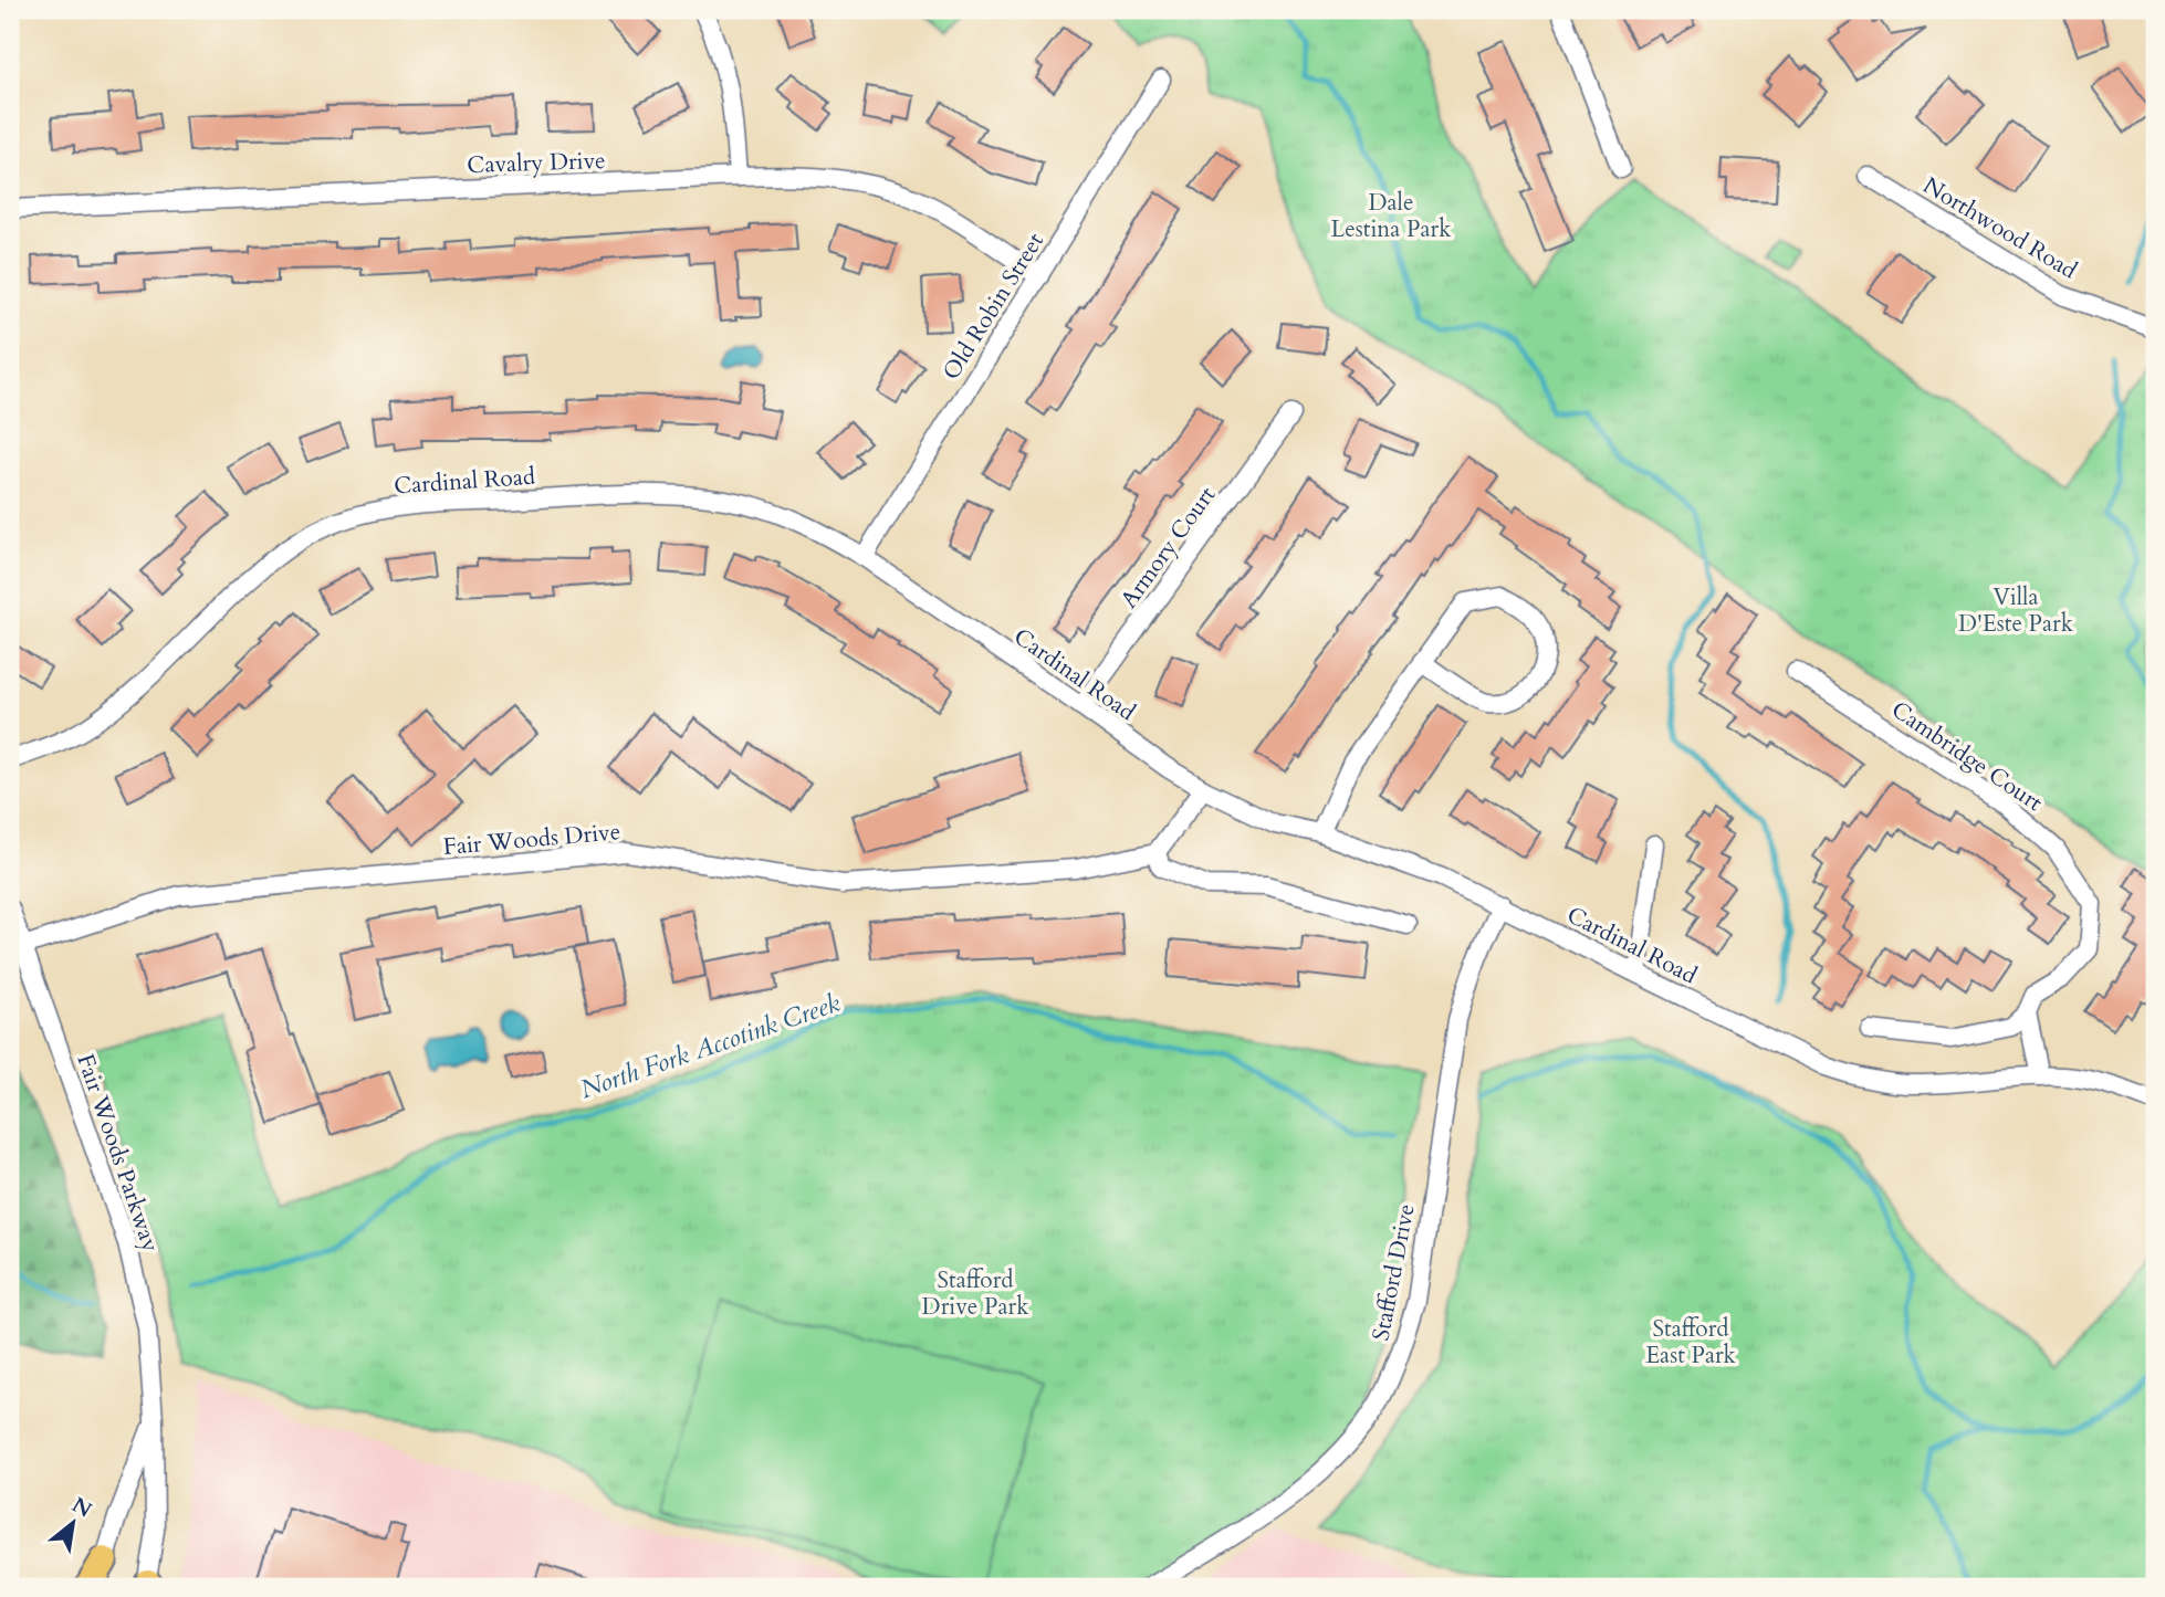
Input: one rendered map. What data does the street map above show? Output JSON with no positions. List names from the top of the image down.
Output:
{
  "streets": {
    "street": [
      "Cavalry Drive",
      "Northwood Road",
      "Old Robin Street",
      "Cardinal Road",
      "Armory Court",
      "Cambridge Court",
      "Fair Woods Drive",
      "Fair Woods Parkway",
      "Stafford Drive"
    ]
  },
  "crossings": [
    ["Cavalry Drive", "Old Robin Street"],
    ["Old Robin Street", "Cardinal Road"],
    ["Cardinal Road", "Armory Court"],
    ["Cardinal Road", "Stafford Drive"],
    ["Fair Woods Drive", "Fair Woods Parkway"]
  ],
  "water": ["North Fork Accotink Creek"],
  "parks": [
    "Dale Lestina Park",
    "Villa D'Este Park",
    "Stafford Drive Park",
    "Stafford East Park"
  ],
  "north": "top right"
}
